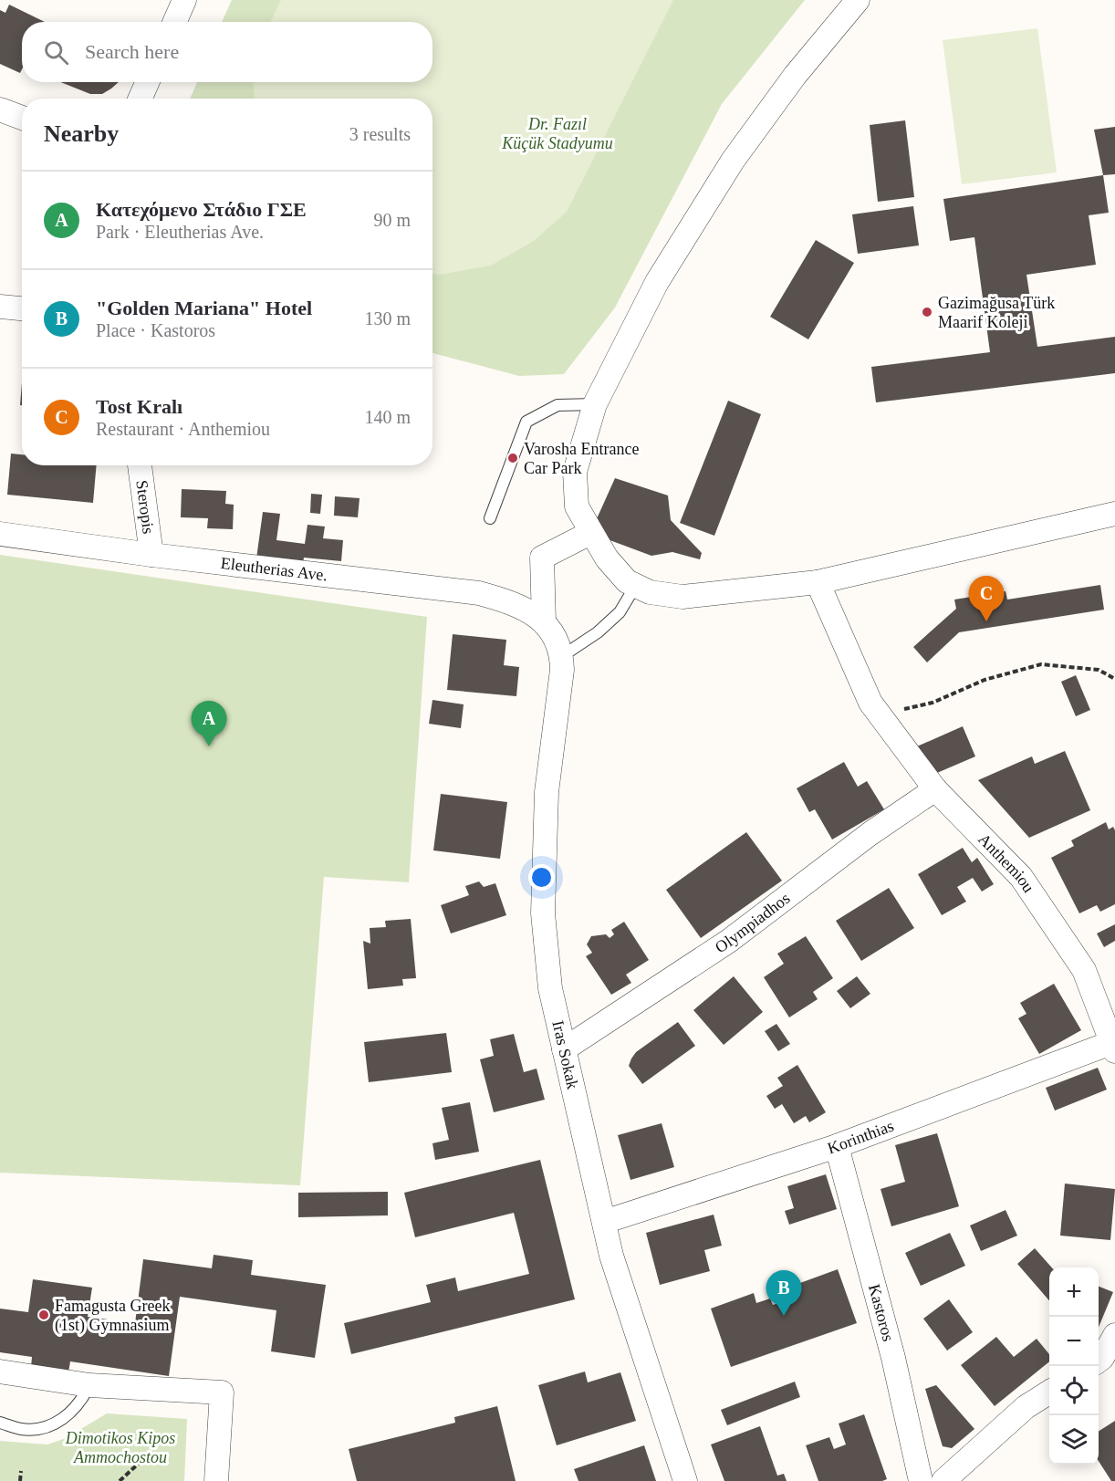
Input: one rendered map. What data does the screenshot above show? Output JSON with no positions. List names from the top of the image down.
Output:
{
  "streets": {
    "street": [
      "Steropis",
      "Eleutherias Ave.",
      "Anthemiou",
      "Olympiadhos",
      "Iras Sokak",
      "Korinthias",
      "Kastoros"
    ]
  },
  "crossings": [
    ["Steropis", "Eleutherias Ave."],
    ["Eleutherias Ave.", "Iras Sokak"],
    ["Anthemiou", "Olympiadhos"],
    ["Anthemiou", "Korinthias"],
    ["Olympiadhos", "Iras Sokak"],
    ["Iras Sokak", "Korinthias"],
    ["Korinthias", "Kastoros"]
  ],
  "parks": ["Dr. Fazıl Küçük Stadyumu", "Dimotikos Kipos Ammochostou"],
  "places": ["Gazimağusa Türk Maarif Koleji", "Varosha Entrance Car Park", "Famagusta Greek (1st) Gymnasium"],
  "page": {
    "search": "Search here",
    "heading": ["Nearby", "3 results"],
    "list": [
      {
        "mark": "A",
        "name": "Κατεχόμενο Στάδιο ΓΣΕ",
        "note": "Park · Eleutherias Ave.",
        "value": "90 m"
      },
      {
        "mark": "B",
        "name": "\"Golden Mariana\" Hotel",
        "note": "Place · Kastoros",
        "value": "130 m"
      },
      {
        "mark": "C",
        "name": "Tost Kralı",
        "note": "Restaurant · Anthemiou",
        "value": "140 m"
      }
    ],
    "pins": ["C", "A", "B"],
    "map_buttons": ["+", "−"]
  }
}
